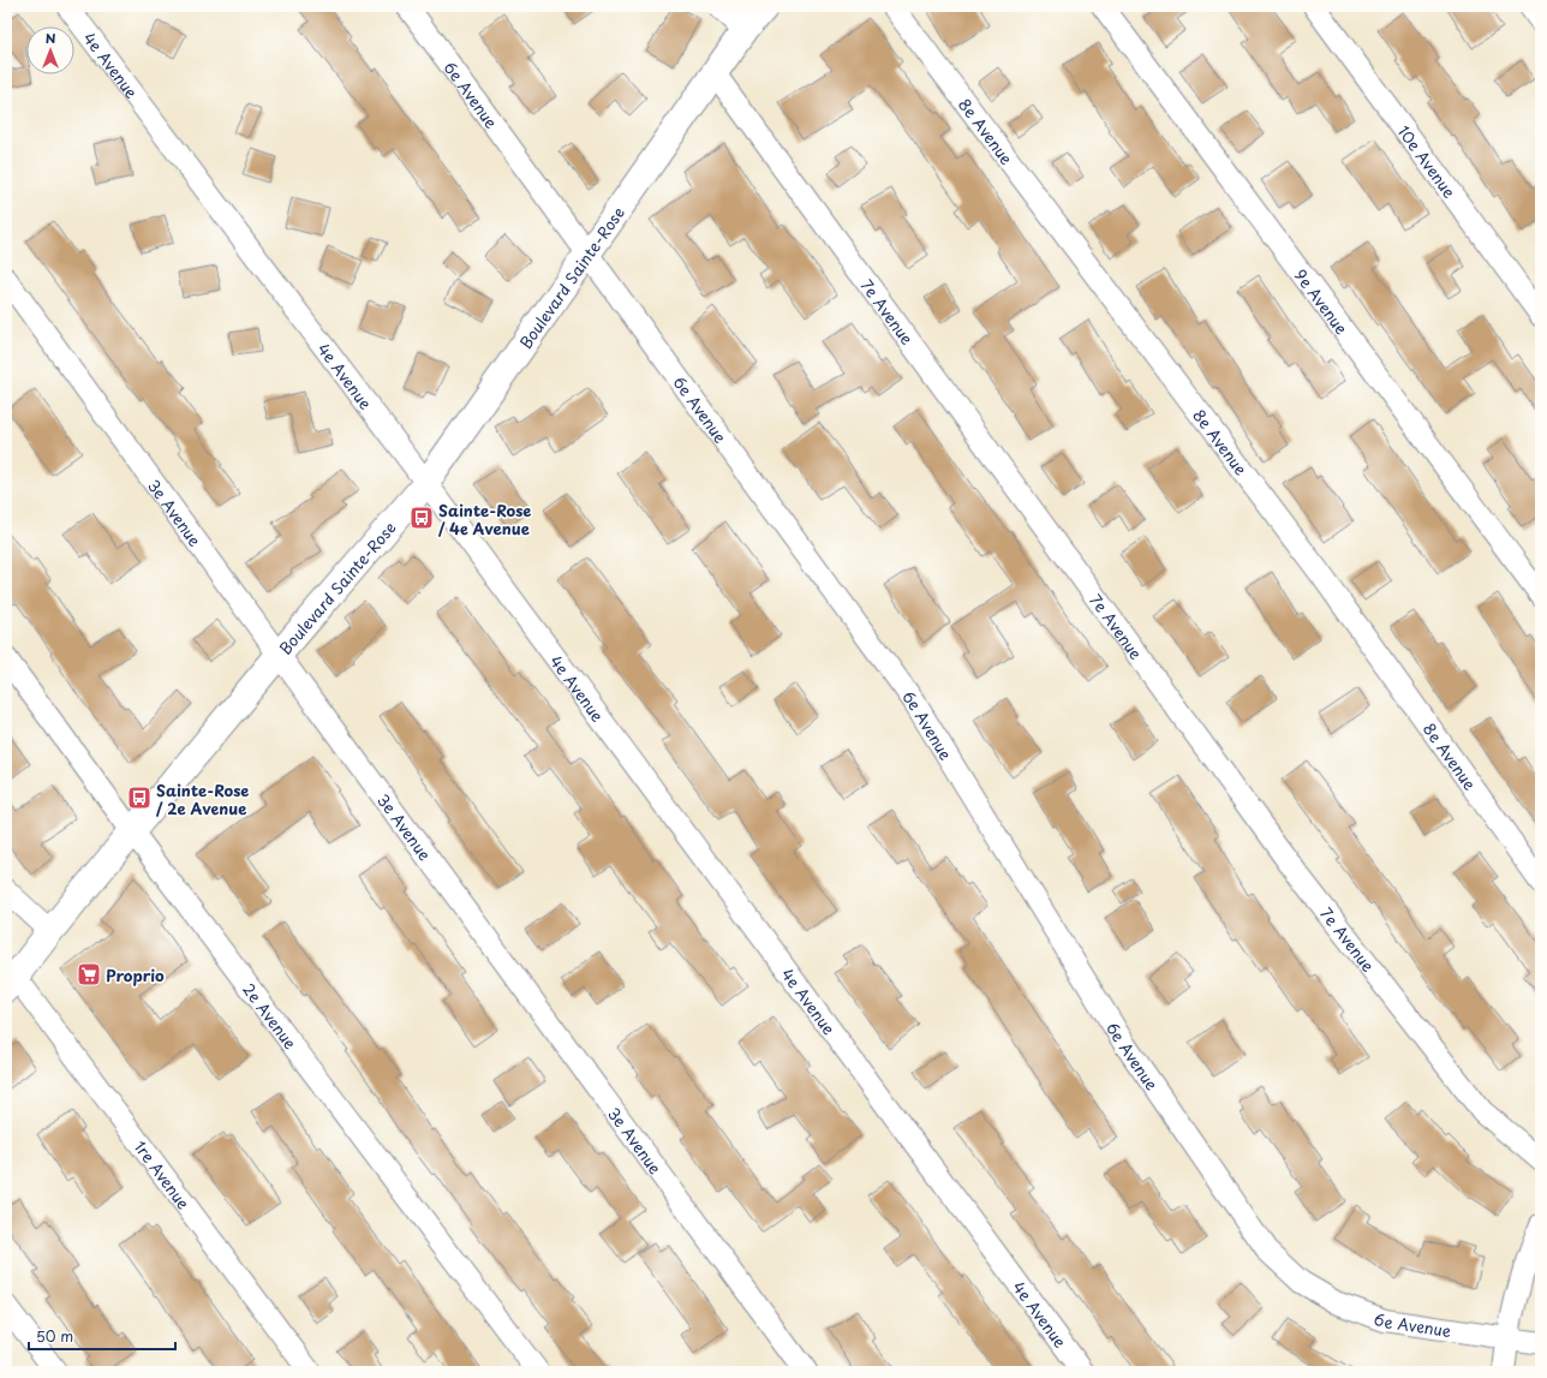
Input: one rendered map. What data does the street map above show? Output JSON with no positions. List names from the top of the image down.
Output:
{
  "streets": {
    "street": [
      "4e Avenue",
      "6e Avenue",
      "8e Avenue",
      "10e Avenue",
      "Boulevard Sainte-Rose",
      "9e Avenue",
      "7e Avenue",
      "3e Avenue",
      "2e Avenue",
      "1re Avenue"
    ]
  },
  "crossings": [
    ["4e Avenue", "Boulevard Sainte-Rose"],
    ["6e Avenue", "Boulevard Sainte-Rose"],
    ["Boulevard Sainte-Rose", "7e Avenue"],
    ["Boulevard Sainte-Rose", "3e Avenue"],
    ["Boulevard Sainte-Rose", "2e Avenue"],
    ["Boulevard Sainte-Rose", "1re Avenue"]
  ],
  "places": {
    "bus stop": ["Sainte-Rose / 4e Avenue", "Sainte-Rose / 2e Avenue"],
    "supermarket": ["Proprio"]
  },
  "scale_bar": "50 m",
  "north": "top"
}
